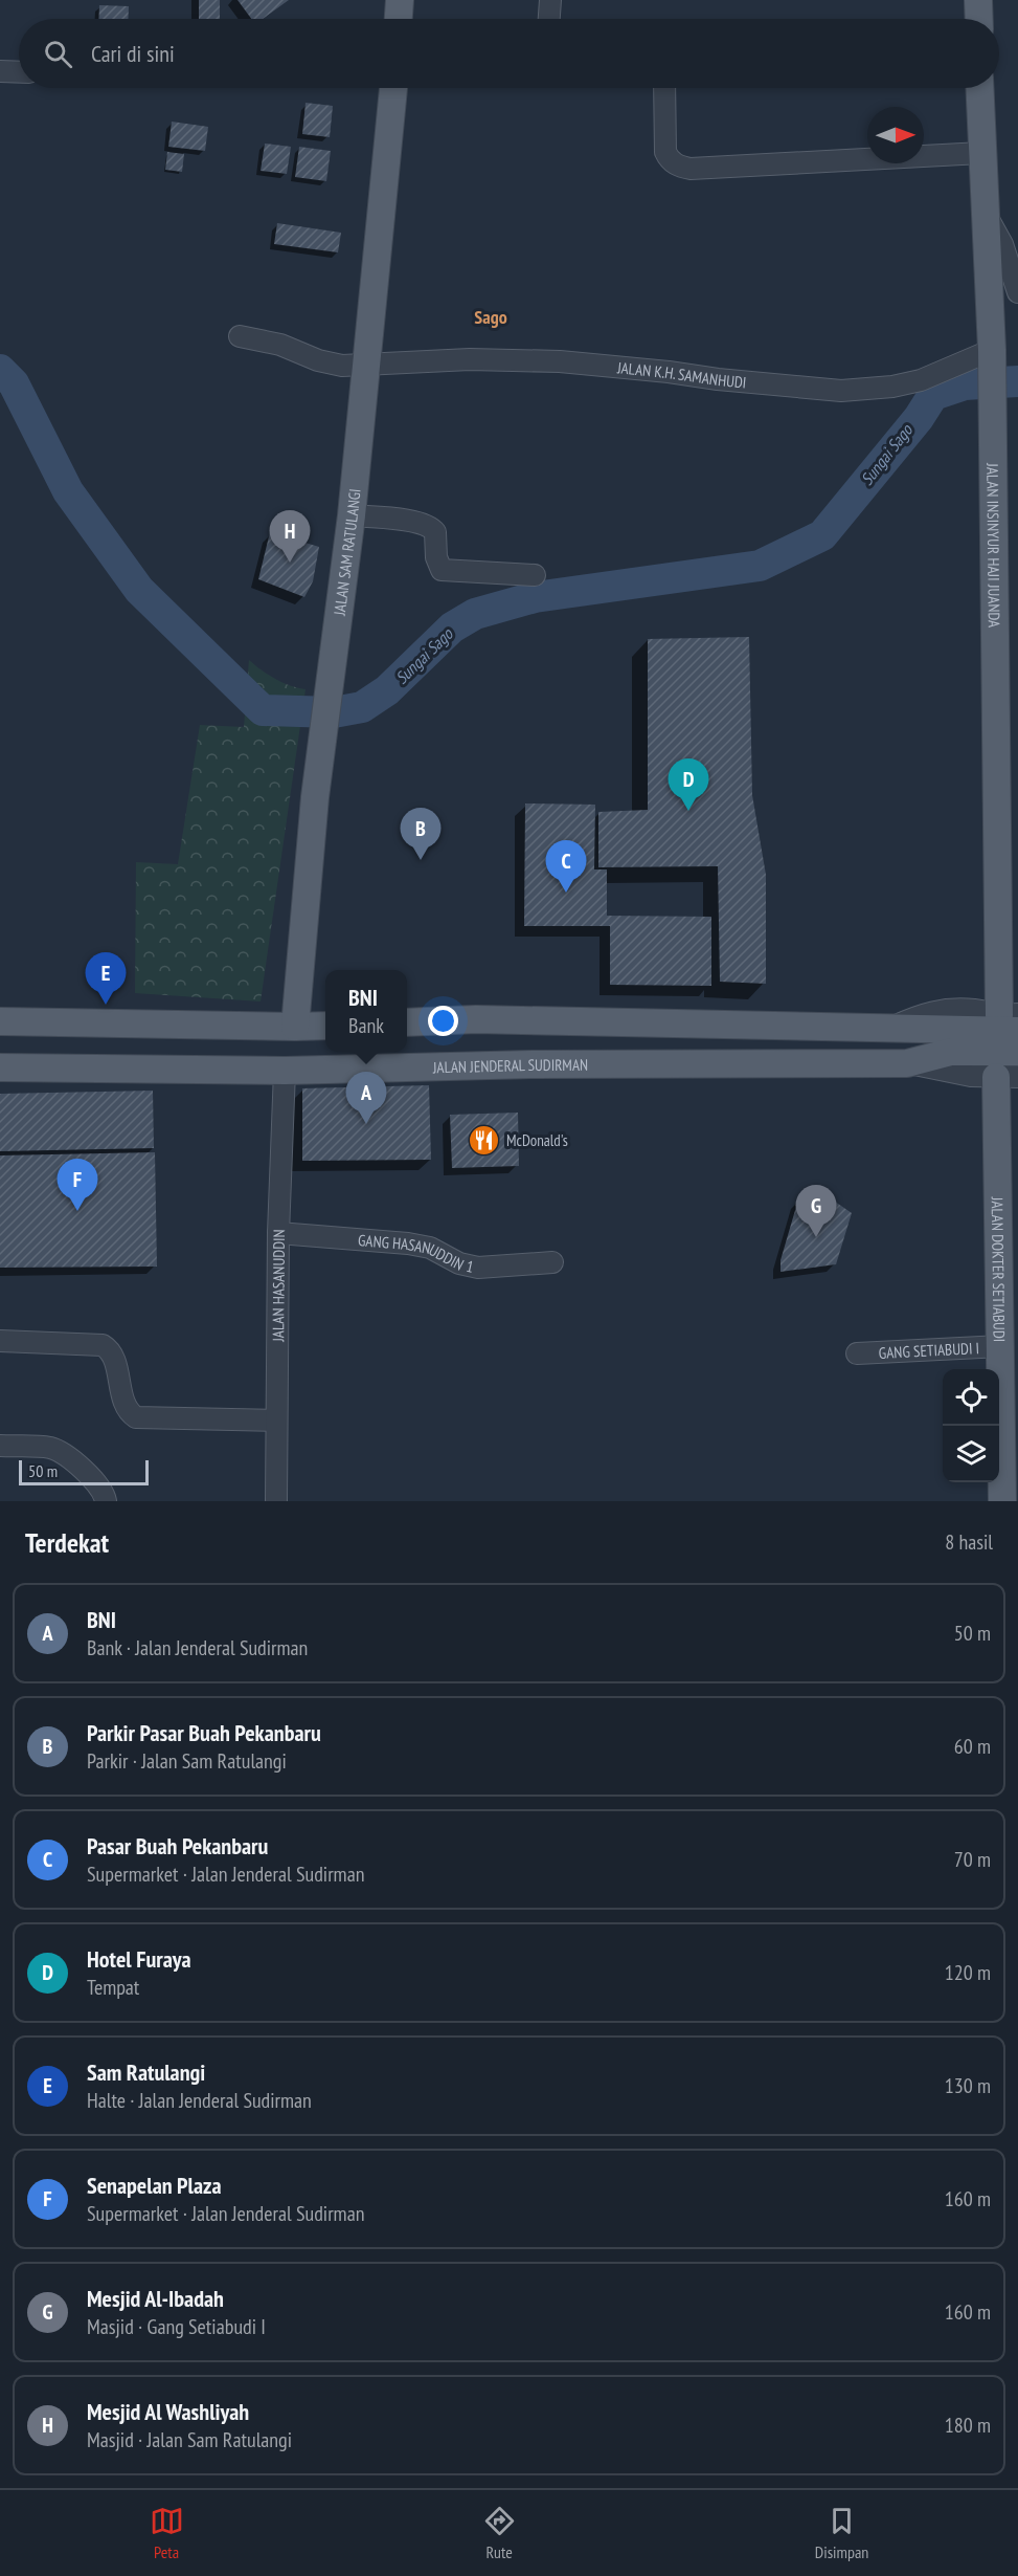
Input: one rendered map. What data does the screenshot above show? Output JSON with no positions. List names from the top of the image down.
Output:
{
  "streets": {
    "main road": [
      "JALAN INSINYUR HAJI JUANDA",
      "JALAN SAM RATULANGI",
      "JALAN JENDERAL SUDIRMAN",
      "JALAN DOKTER SETIABUDI"
    ],
    "street": [
      "JALAN K.H. SAMANHUDI",
      "GANG HASANUDDIN 1",
      "JALAN HASANUDDIN",
      "GANG SETIABUDI I"
    ]
  },
  "crossings": [
    ["JALAN K.H. SAMANHUDI", "JALAN INSINYUR HAJI JUANDA"],
    ["JALAN K.H. SAMANHUDI", "JALAN SAM RATULANGI"],
    ["JALAN INSINYUR HAJI JUANDA", "JALAN JENDERAL SUDIRMAN"],
    ["JALAN JENDERAL SUDIRMAN", "JALAN HASANUDDIN"],
    ["GANG HASANUDDIN 1", "JALAN HASANUDDIN"],
    ["JALAN DOKTER SETIABUDI", "GANG SETIABUDI I"]
  ],
  "districts": ["Sago"],
  "water": ["Sungai Sago"],
  "places": {
    "restaurant": ["McDonald's"]
  },
  "scale_bar": "50 m",
  "north": "right",
  "page": {
    "search": "Cari di sini",
    "pins": [
      "H",
      "D",
      "B",
      "C",
      "E",
      "A",
      "F",
      "G"
    ],
    "popup": ["BNI", "Bank"],
    "scale": "50 m",
    "heading": ["Terdekat", "8 hasil"],
    "list": [
      {
        "mark": "A",
        "name": "BNI",
        "note": "Bank · Jalan Jenderal Sudirman",
        "value": "50 m"
      },
      {
        "mark": "B",
        "name": "Parkir Pasar Buah Pekanbaru",
        "note": "Parkir · Jalan Sam Ratulangi",
        "value": "60 m"
      },
      {
        "mark": "C",
        "name": "Pasar Buah Pekanbaru",
        "note": "Supermarket · Jalan Jenderal Sudirman",
        "value": "70 m"
      },
      {
        "mark": "D",
        "name": "Hotel Furaya",
        "note": "Tempat",
        "value": "120 m"
      },
      {
        "mark": "E",
        "name": "Sam Ratulangi",
        "note": "Halte · Jalan Jenderal Sudirman",
        "value": "130 m"
      },
      {
        "mark": "F",
        "name": "Senapelan Plaza",
        "note": "Supermarket · Jalan Jenderal Sudirman",
        "value": "160 m"
      },
      {
        "mark": "G",
        "name": "Mesjid Al-Ibadah",
        "note": "Masjid · Gang Setiabudi I",
        "value": "160 m"
      },
      {
        "mark": "H",
        "name": "Mesjid Al Washliyah",
        "note": "Masjid · Jalan Sam Ratulangi",
        "value": "180 m"
      }
    ],
    "nav": ["Peta", "Rute", "Disimpan"]
  }
}
